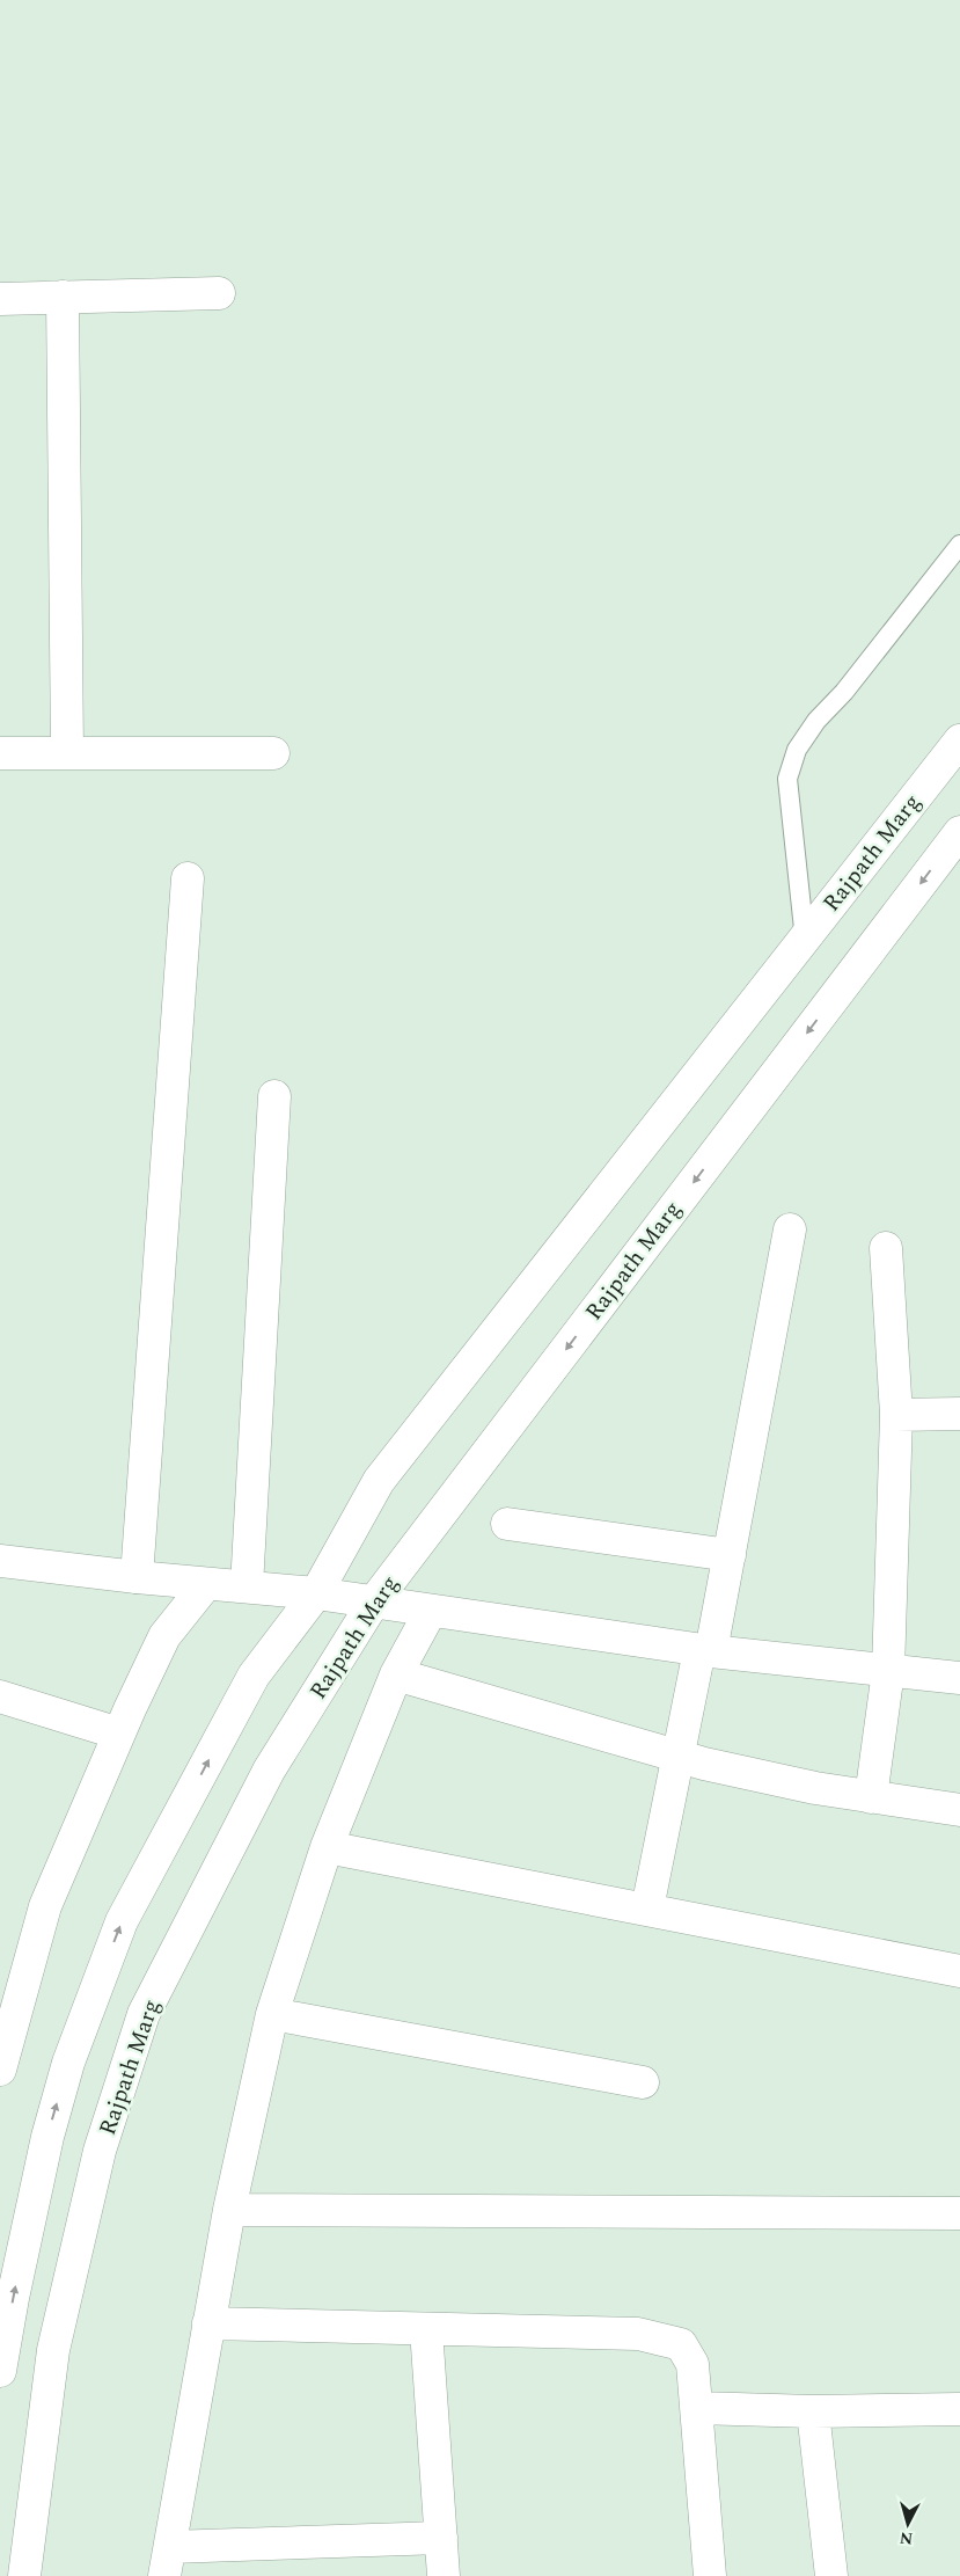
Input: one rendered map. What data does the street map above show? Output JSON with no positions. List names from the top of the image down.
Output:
{
  "streets": {
    "street": ["Rajpath Marg"]
  },
  "north": "bottom"
}
